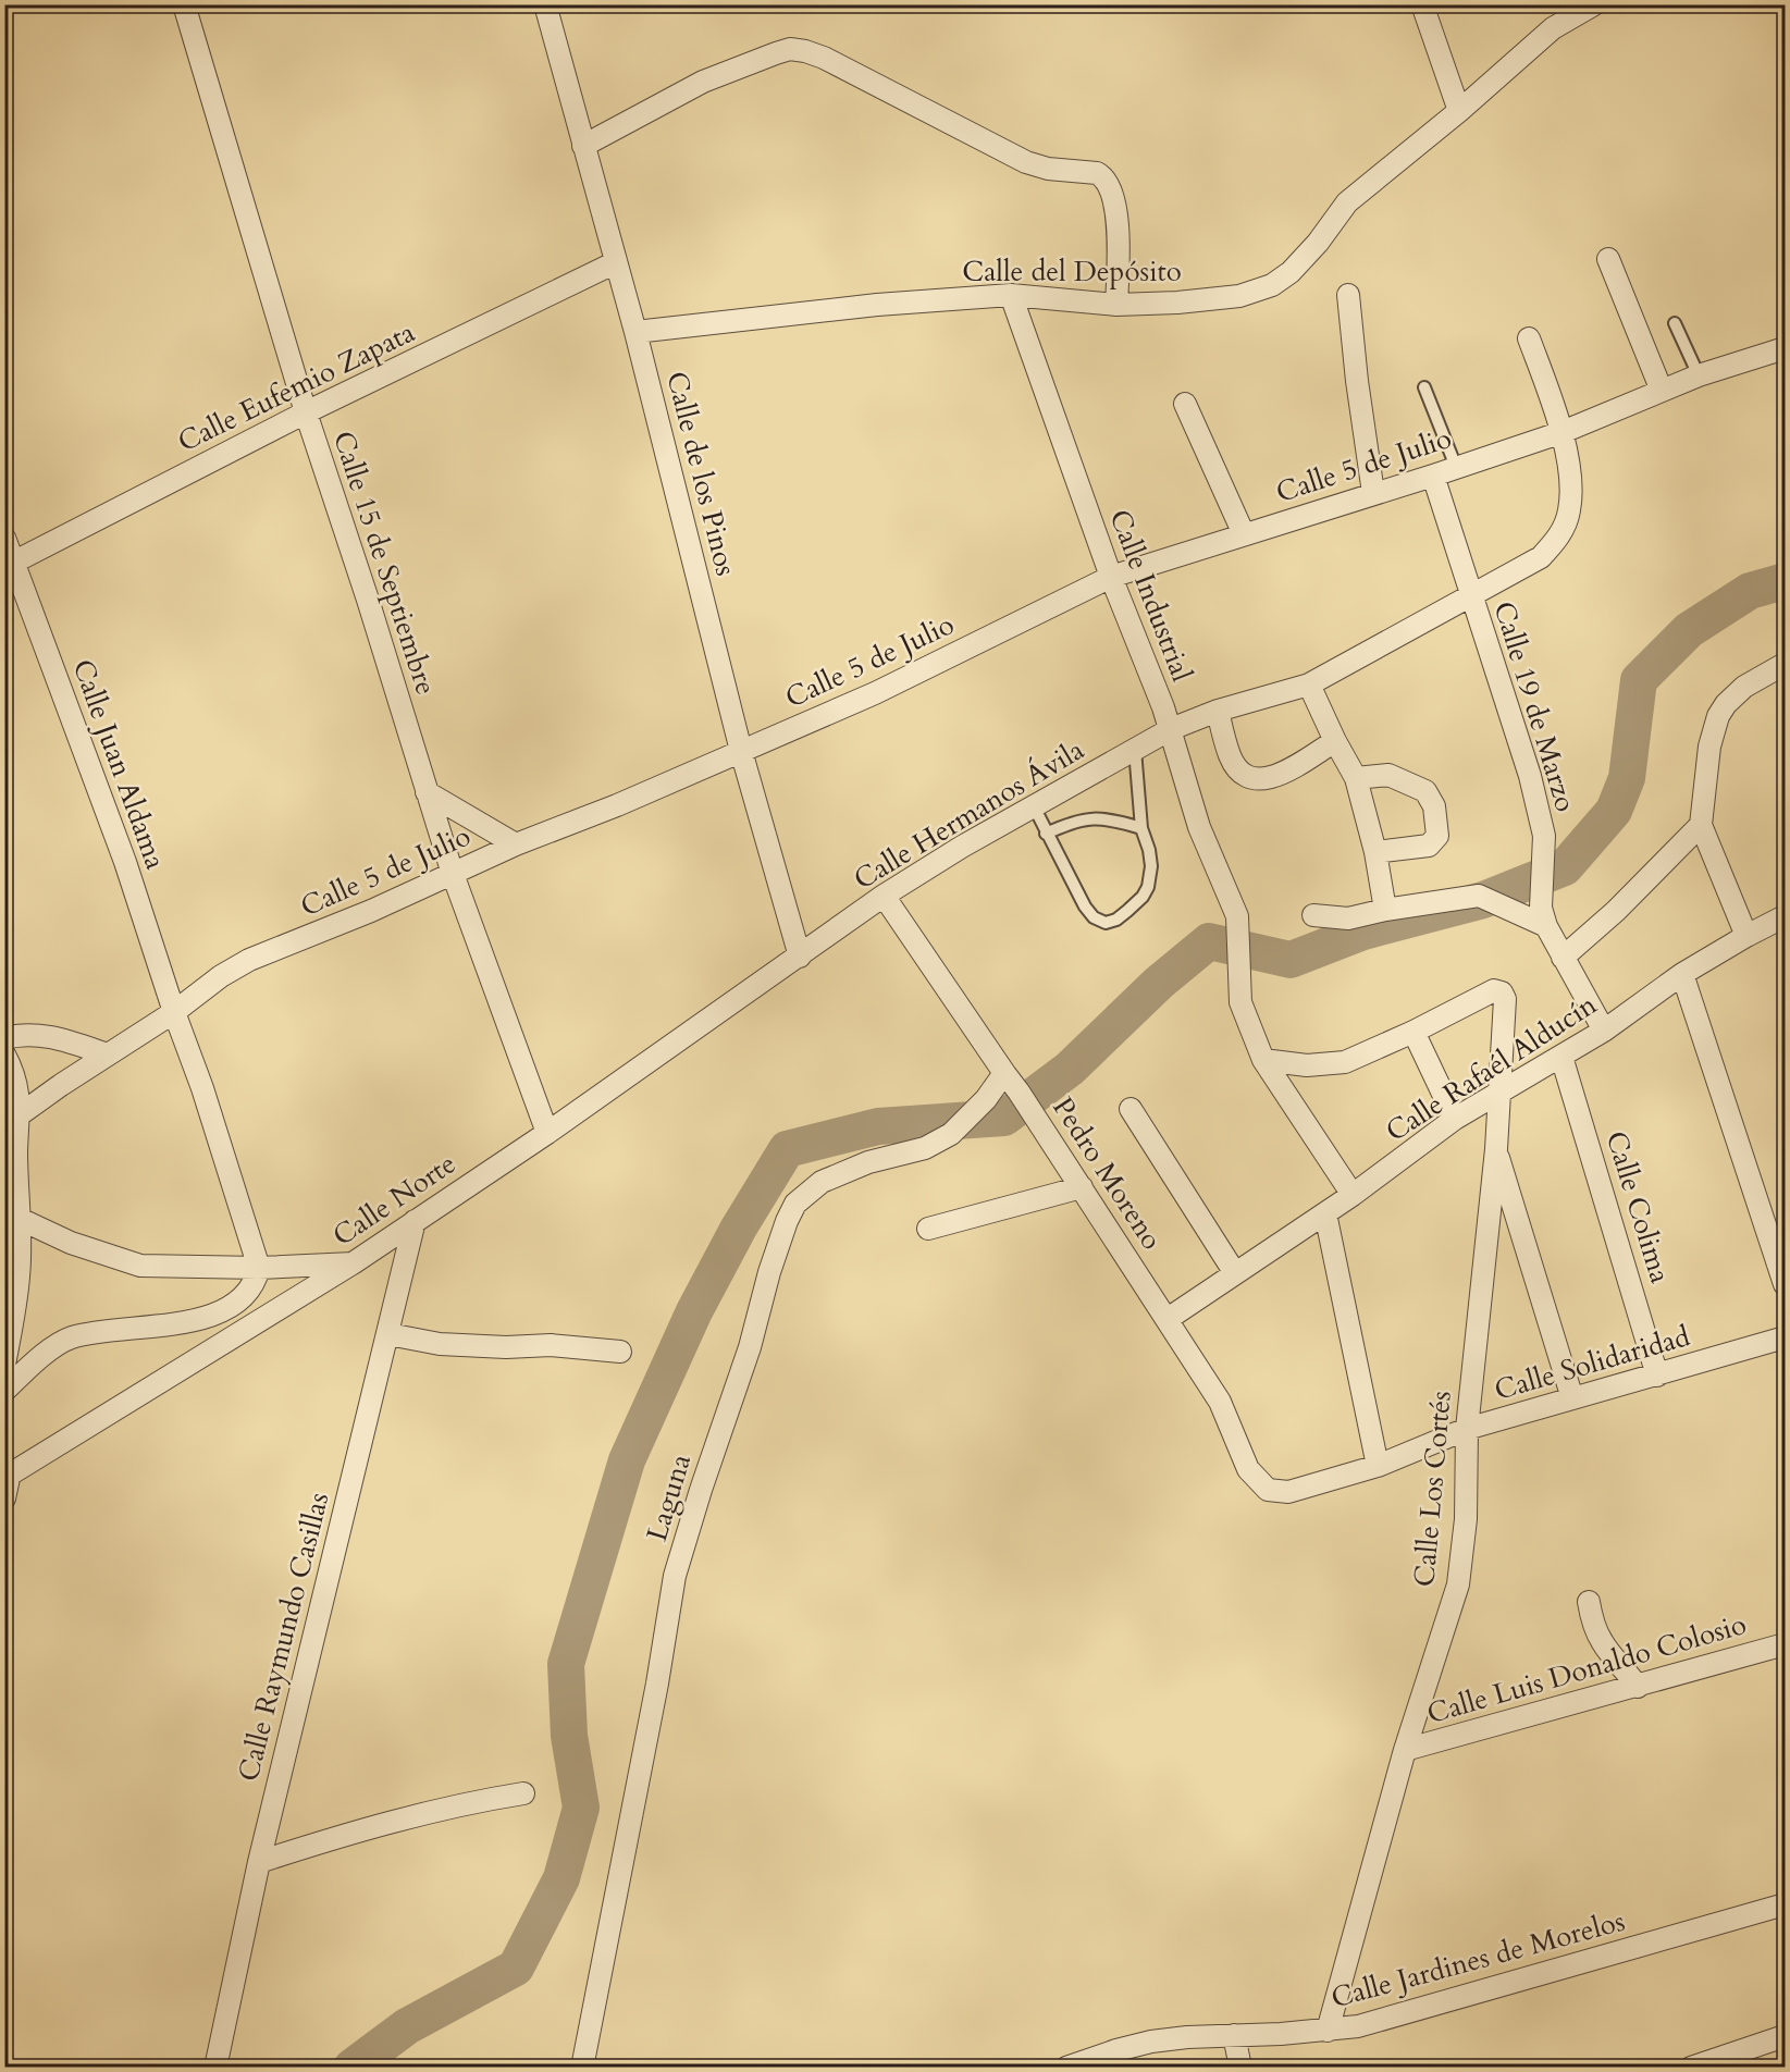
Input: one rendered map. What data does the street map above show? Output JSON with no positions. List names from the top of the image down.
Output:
{
  "streets": {
    "street": [
      "Calle del Depósito",
      "Calle Eufemio Zapata",
      "Calle 5 de Julio",
      "Calle de los Pinos",
      "Calle 15 de Septiembre",
      "Calle Industrial",
      "Calle 19 de Marzo",
      "Calle Juan Aldama",
      "Calle Hermanos Ávila",
      "Calle Rafaél Alducín",
      "Pedro Moreno",
      "Calle Norte",
      "Calle Colima",
      "Calle Solidaridad",
      "Calle Los Cortés",
      "Laguna",
      "Calle Raymundo Casillas",
      "Calle Luis Donaldo Colosio",
      "Calle Jardines de Morelos"
    ]
  },
  "crossings": [
    ["Calle del Depósito", "Calle de los Pinos"],
    ["Calle del Depósito", "Calle Industrial"],
    ["Calle Eufemio Zapata", "Calle de los Pinos"],
    ["Calle Eufemio Zapata", "Calle 15 de Septiembre"],
    ["Calle Eufemio Zapata", "Calle Juan Aldama"],
    ["Calle 5 de Julio", "Calle de los Pinos"],
    ["Calle 5 de Julio", "Calle 15 de Septiembre"],
    ["Calle 5 de Julio", "Calle Industrial"],
    ["Calle 5 de Julio", "Calle 19 de Marzo"],
    ["Calle 5 de Julio", "Calle Juan Aldama"],
    ["Calle de los Pinos", "Calle Hermanos Ávila"],
    ["Calle de los Pinos", "Calle Norte"],
    ["Calle 15 de Septiembre", "Calle Norte"],
    ["Calle Industrial", "Calle Hermanos Ávila"],
    ["Calle 19 de Marzo", "Calle Hermanos Ávila"],
    ["Calle 19 de Marzo", "Calle Rafaél Alducín"],
    ["Calle Hermanos Ávila", "Pedro Moreno"],
    ["Calle Hermanos Ávila", "Calle Norte"],
    ["Calle Rafaél Alducín", "Pedro Moreno"],
    ["Calle Rafaél Alducín", "Calle Colima"],
    ["Calle Rafaél Alducín", "Calle Los Cortés"],
    ["Pedro Moreno", "Calle Solidaridad"],
    ["Pedro Moreno", "Laguna"],
    ["Calle Norte", "Calle Raymundo Casillas"],
    ["Calle Colima", "Calle Solidaridad"],
    ["Calle Solidaridad", "Calle Los Cortés"],
    ["Calle Los Cortés", "Calle Luis Donaldo Colosio"],
    ["Calle Los Cortés", "Calle Jardines de Morelos"]
  ]
}
